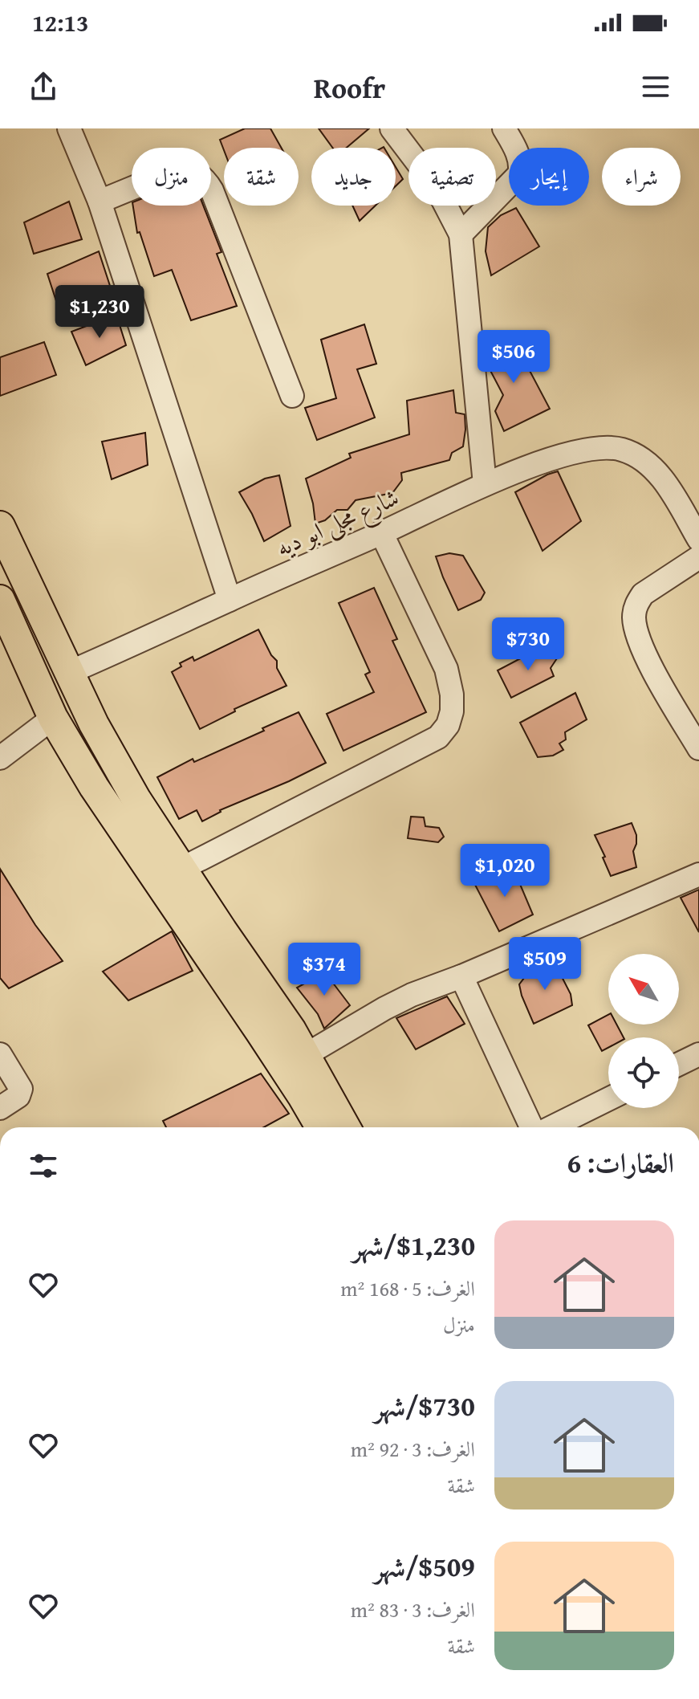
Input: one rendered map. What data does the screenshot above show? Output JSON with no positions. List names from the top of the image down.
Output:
{
  "streets": {
    "street": ["شارع مجلى ابو ديه"]
  },
  "north": "top left",
  "page": {
    "status": "12:13",
    "header": "Roofr",
    "chip": [
      "شراء",
      "إيجار",
      "تصفية",
      "جديد",
      "شقة",
      "منزل"
    ],
    "price": [
      "$1,230",
      "$506",
      "$730",
      "$1,020",
      "$509",
      "$374"
    ],
    "heading": "العقارات: 6",
    "list": [
      {
        "name": "$1,230/شهر",
        "note": "الغرف: 5 · 168 m² · منزل"
      },
      {
        "name": "$730/شهر",
        "note": "الغرف: 3 · 92 m² · شقة"
      },
      {
        "name": "$509/شهر",
        "note": "الغرف: 3 · 83 m² · شقة"
      }
    ]
  }
}
